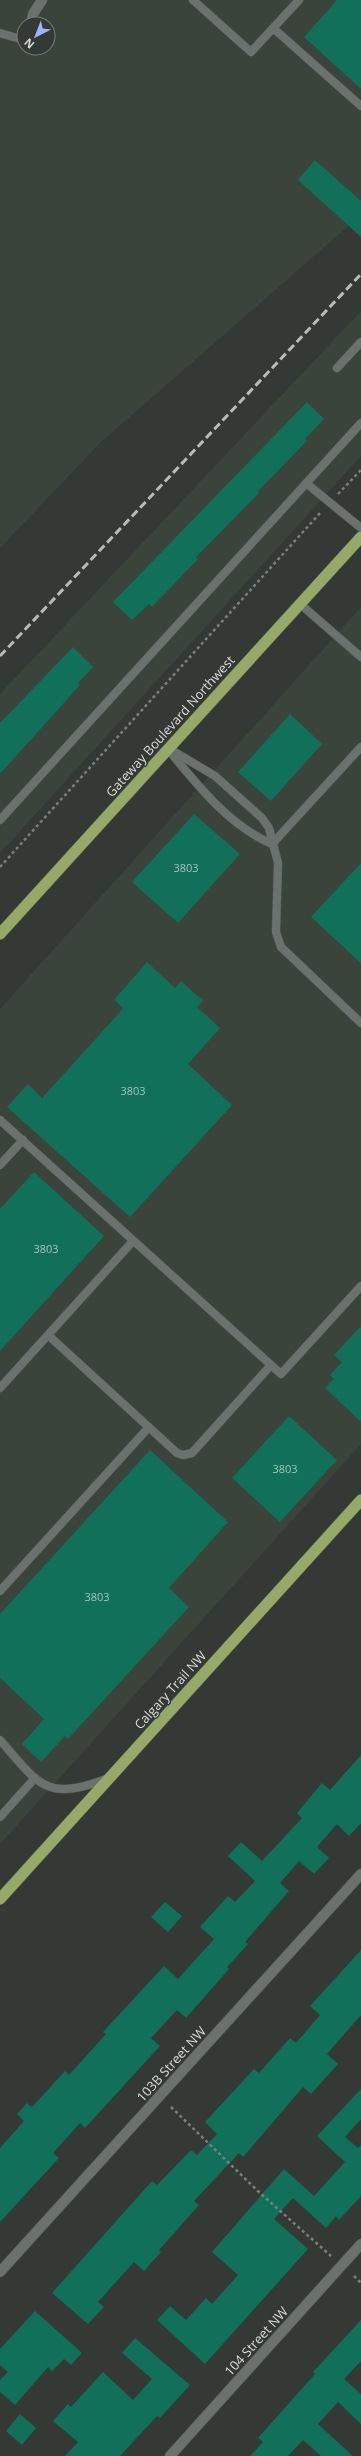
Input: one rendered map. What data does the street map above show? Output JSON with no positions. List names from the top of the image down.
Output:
{
  "streets": {
    "highway": ["Gateway Boulevard Northwest", "Calgary Trail NW"],
    "street": ["103B Street NW", "104 Street NW"]
  },
  "house_numbers": [
    "3803",
    "3803",
    "3803",
    "3803",
    "3803"
  ],
  "north": "bottom left"
}
